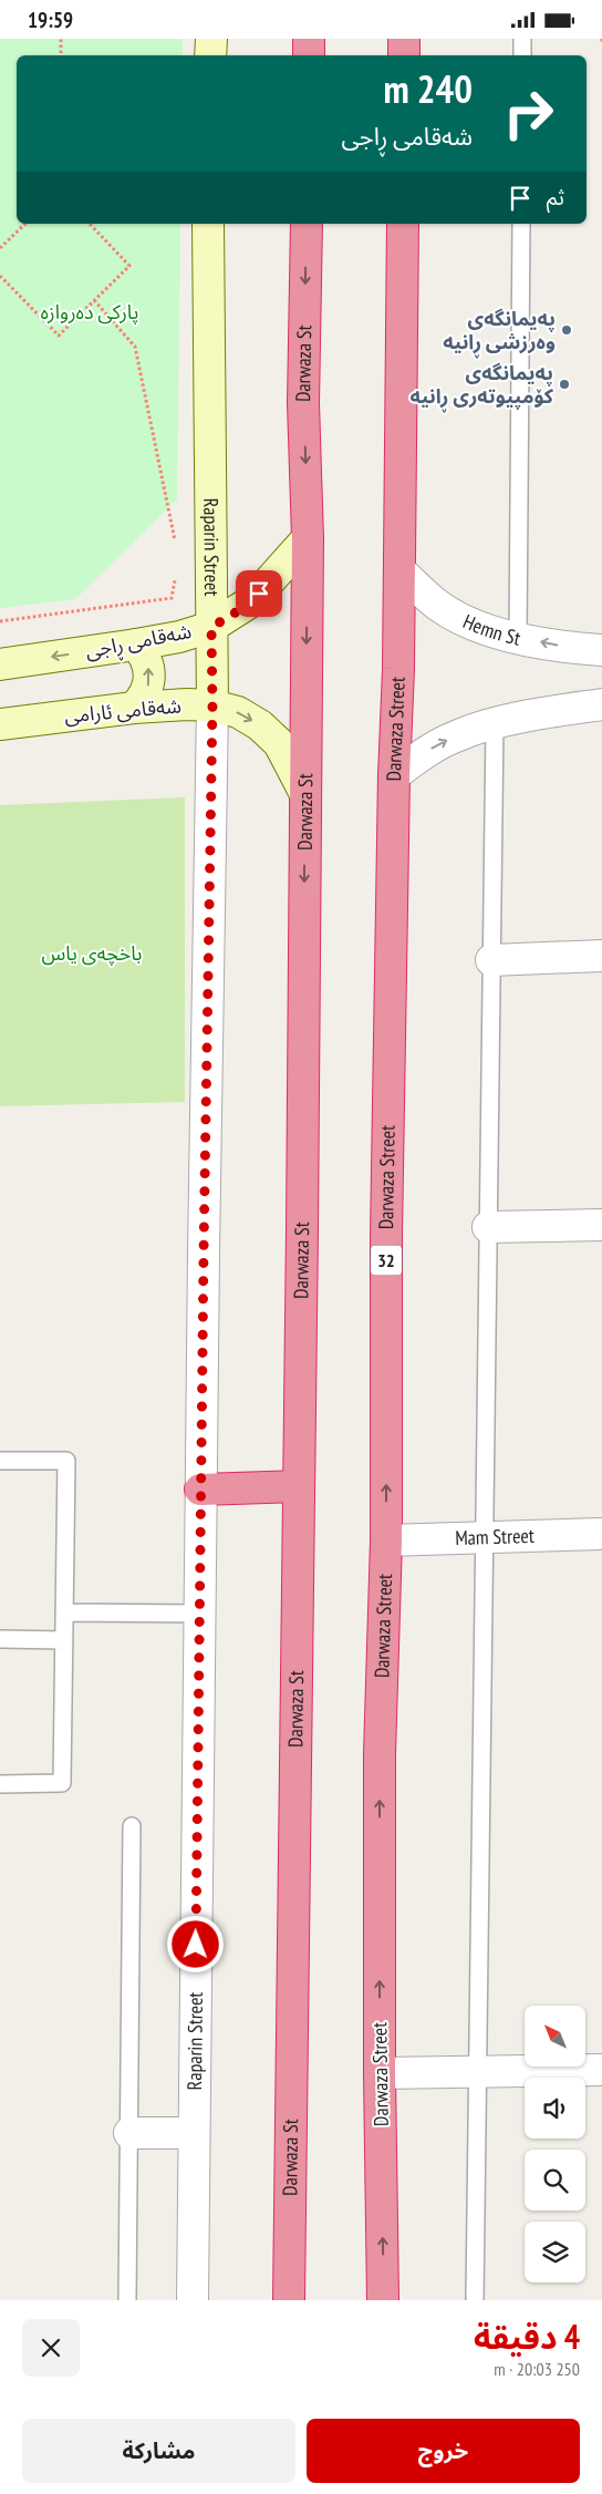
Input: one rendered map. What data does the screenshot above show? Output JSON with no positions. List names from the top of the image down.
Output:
{
  "streets": {
    "highway": ["Darwaza St", "Darwaza Street", "32"],
    "main road": ["Raparin Street", "شەقامی ڕاجی", "شەقامی ئارامی"],
    "street": ["Hemn St", "Mam Street"]
  },
  "crossings": [
    ["Darwaza St", "شەقامی ڕاجی"],
    ["Darwaza St", "شەقامی ئارامی"],
    ["Raparin Street", "شەقامی ڕاجی"],
    ["Raparin Street", "شەقامی ئارامی"],
    ["Hemn St", "Darwaza Street"],
    ["Darwaza Street", "Mam Street"]
  ],
  "one_way": [
    "Darwaza St",
    "شەقامی ڕاجی",
    "شەقامی ئارامی",
    "Darwaza Street"
  ],
  "parks": ["پارکی دەروازە", "باخچەی یاس"],
  "places": ["پەیمانگەی وەرزشی ڕانیە", "پەیمانگەی کۆمپیوتەری ڕانیە"],
  "north": "top left",
  "page": {
    "status": "19:59",
    "turn": ["240 m", "شەقامی ڕاجی"],
    "then": "ثم",
    "heading": ["4 دقيقة", "250 m · 20:03"],
    "buttons": ["خروج", "مشاركة"]
  }
}
